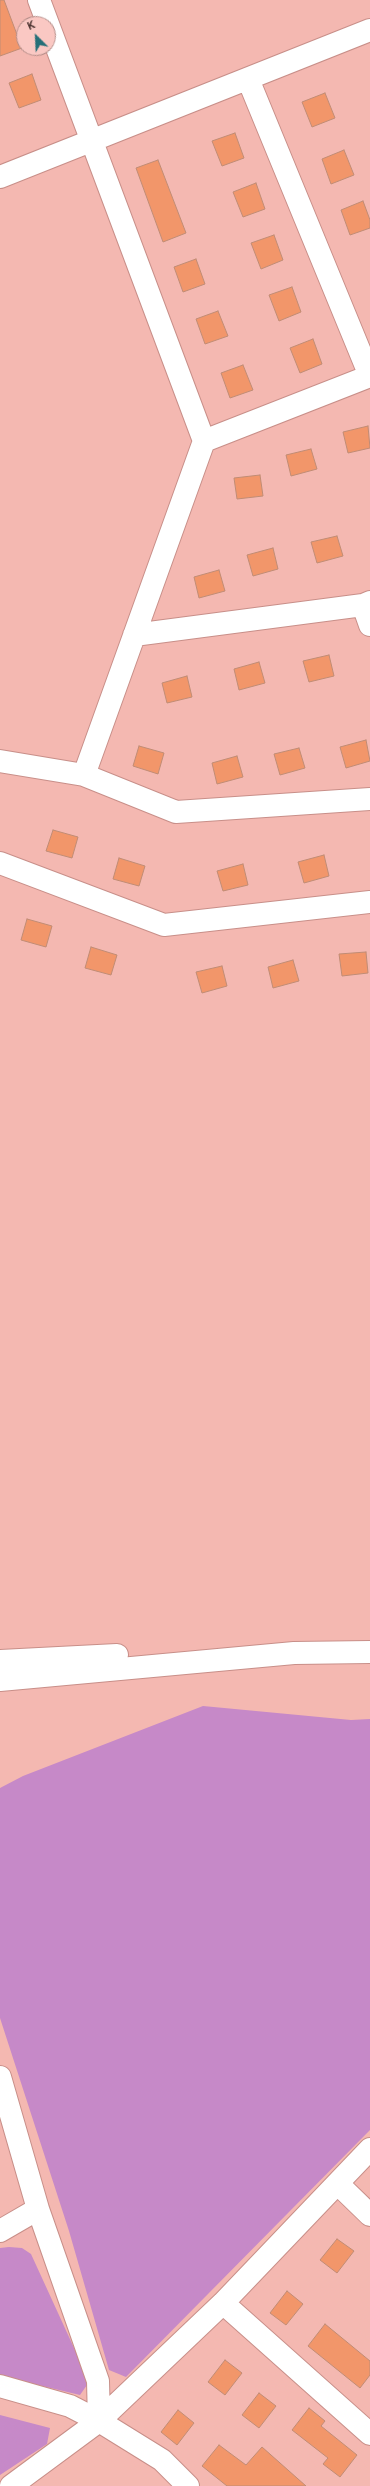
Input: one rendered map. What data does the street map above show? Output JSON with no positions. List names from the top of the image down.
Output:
{
  "north": "top left"
}
